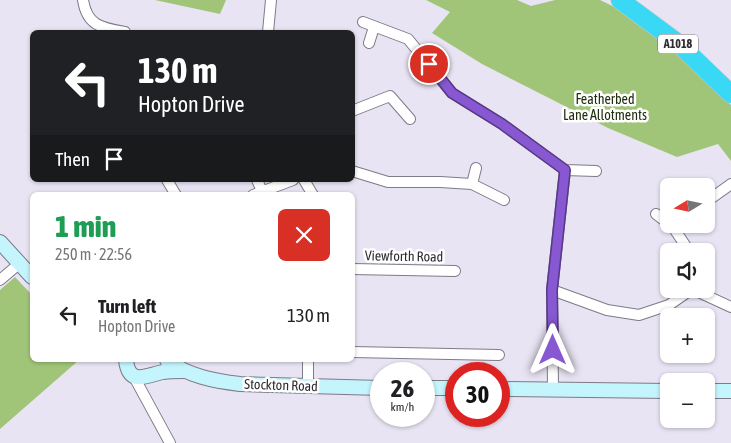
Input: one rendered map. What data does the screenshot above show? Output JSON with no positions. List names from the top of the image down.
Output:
{
  "streets": {
    "highway": ["A1018"],
    "main road": ["Stockton Road"],
    "street": ["Viewforth Road"]
  },
  "parks": ["Featherbed Lane Allotments"],
  "north": "left",
  "page": {
    "turn": ["130 m", "Hopton Drive"],
    "then": "Then",
    "map_buttons": ["+", "−"],
    "heading": ["1 min", "250 m · 22:56"],
    "list": [
      {
        "name": "Turn left",
        "note": "Hopton Drive",
        "value": "130 m"
      }
    ],
    "speed": "26 km/h",
    "limit": "30"
  }
}
